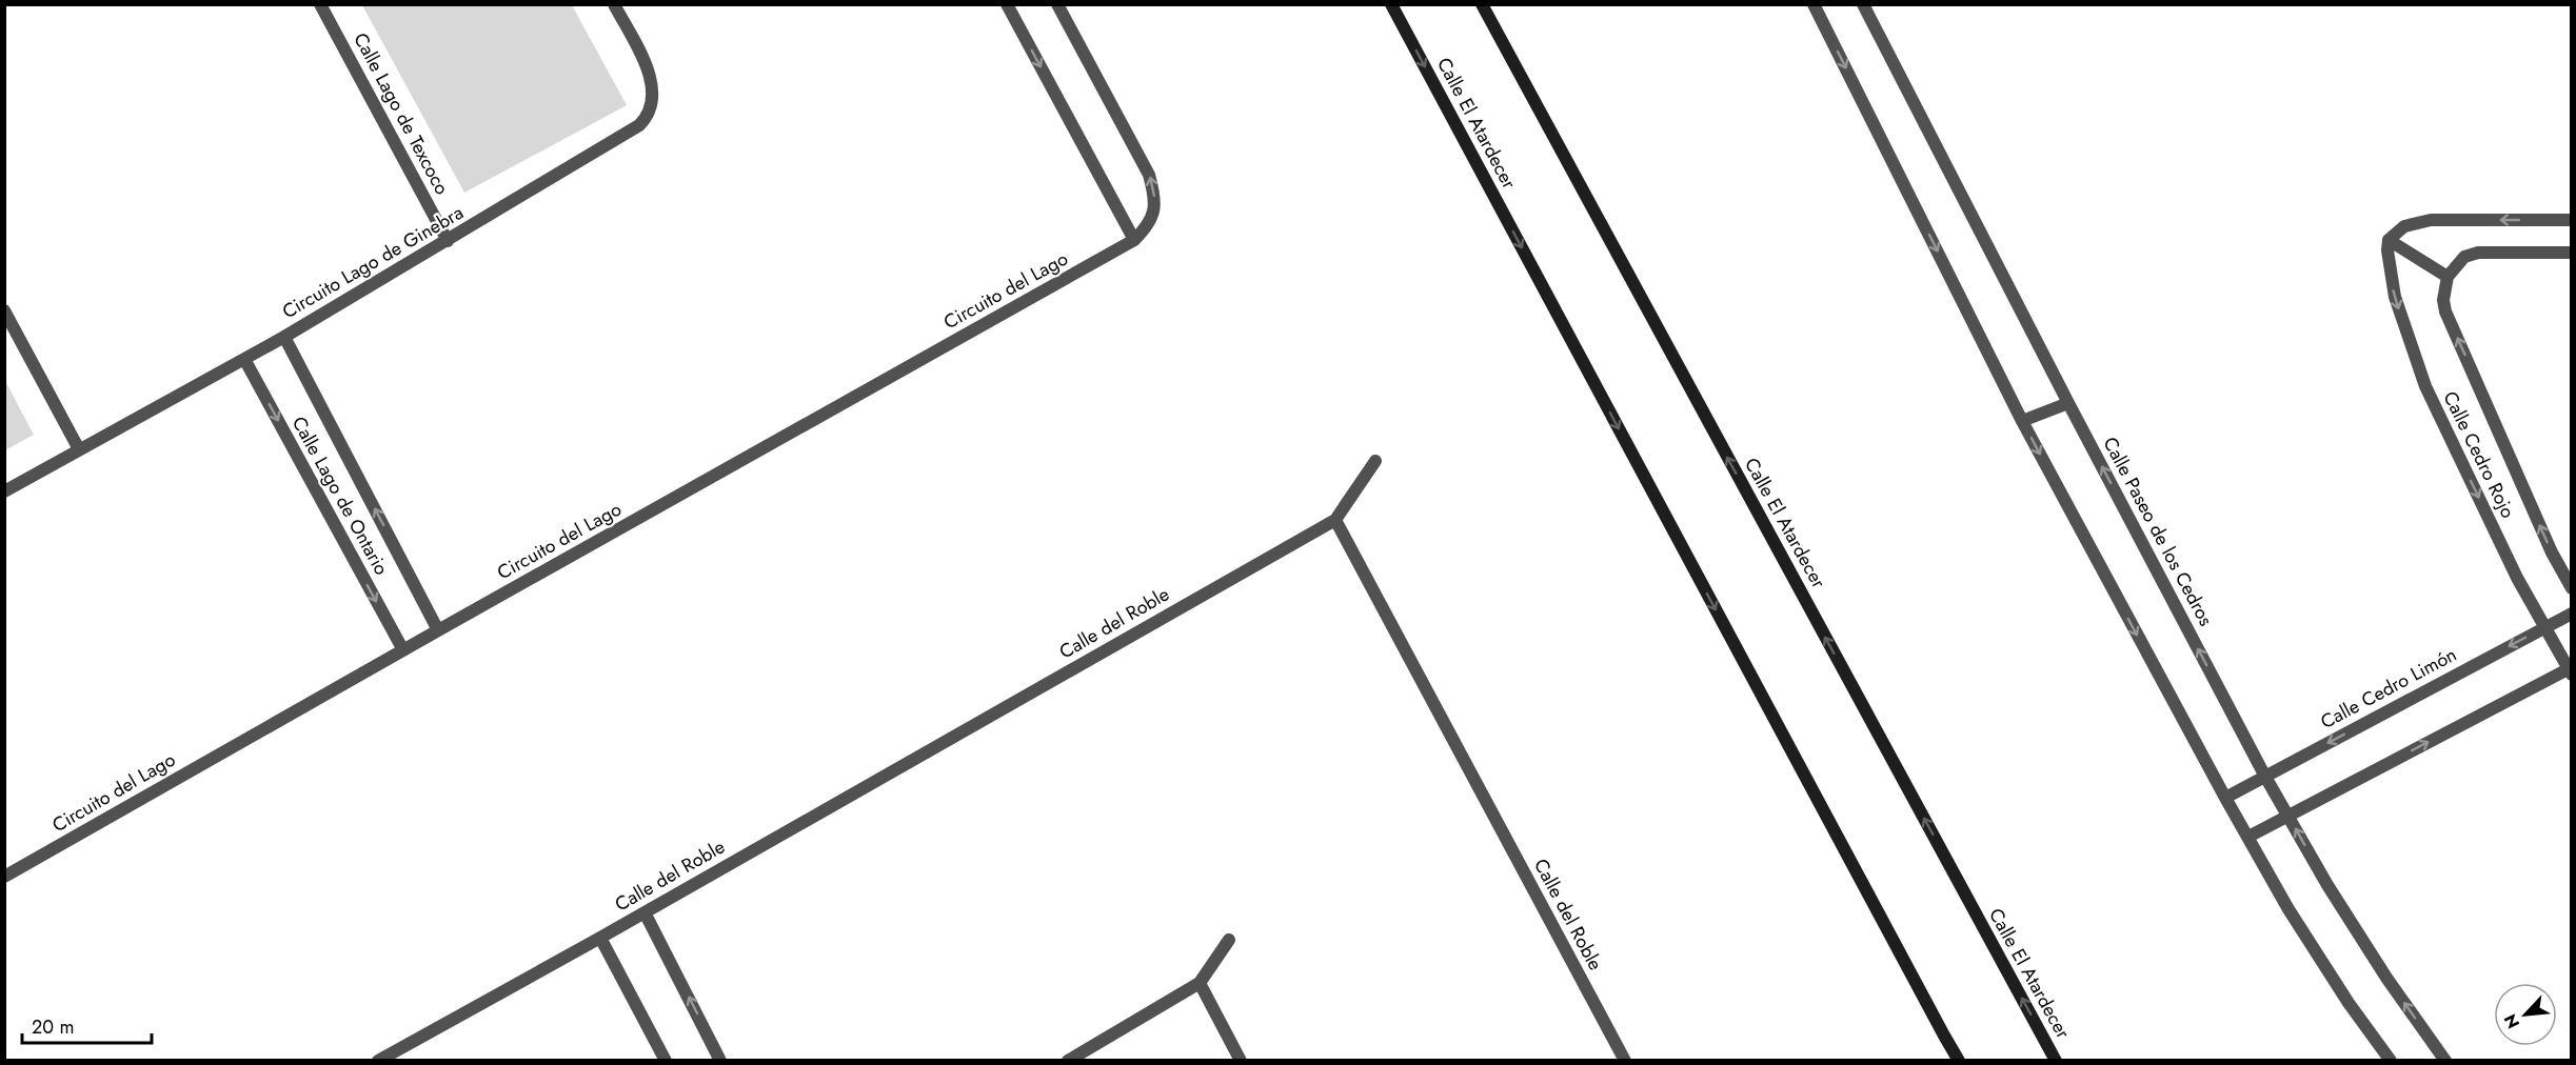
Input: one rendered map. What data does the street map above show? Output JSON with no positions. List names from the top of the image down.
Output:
{
  "streets": {
    "street": [
      "Calle Lago de Texcoco",
      "Calle El Atardecer",
      "Circuito Lago de Ginebra",
      "Circuito del Lago",
      "Calle Cedro Rojo",
      "Calle Lago de Ontario",
      "Calle Paseo de los Cedros",
      "Calle del Roble",
      "Calle Cedro Limón"
    ]
  },
  "crossings": [
    ["Calle Lago de Texcoco", "Circuito Lago de Ginebra"],
    ["Circuito Lago de Ginebra", "Calle Lago de Ontario"],
    ["Circuito del Lago", "Calle Lago de Ontario"],
    ["Calle Cedro Rojo", "Calle Cedro Limón"],
    ["Calle Paseo de los Cedros", "Calle Cedro Limón"]
  ],
  "scale_bar": "20 m",
  "north": "bottom left"
}
